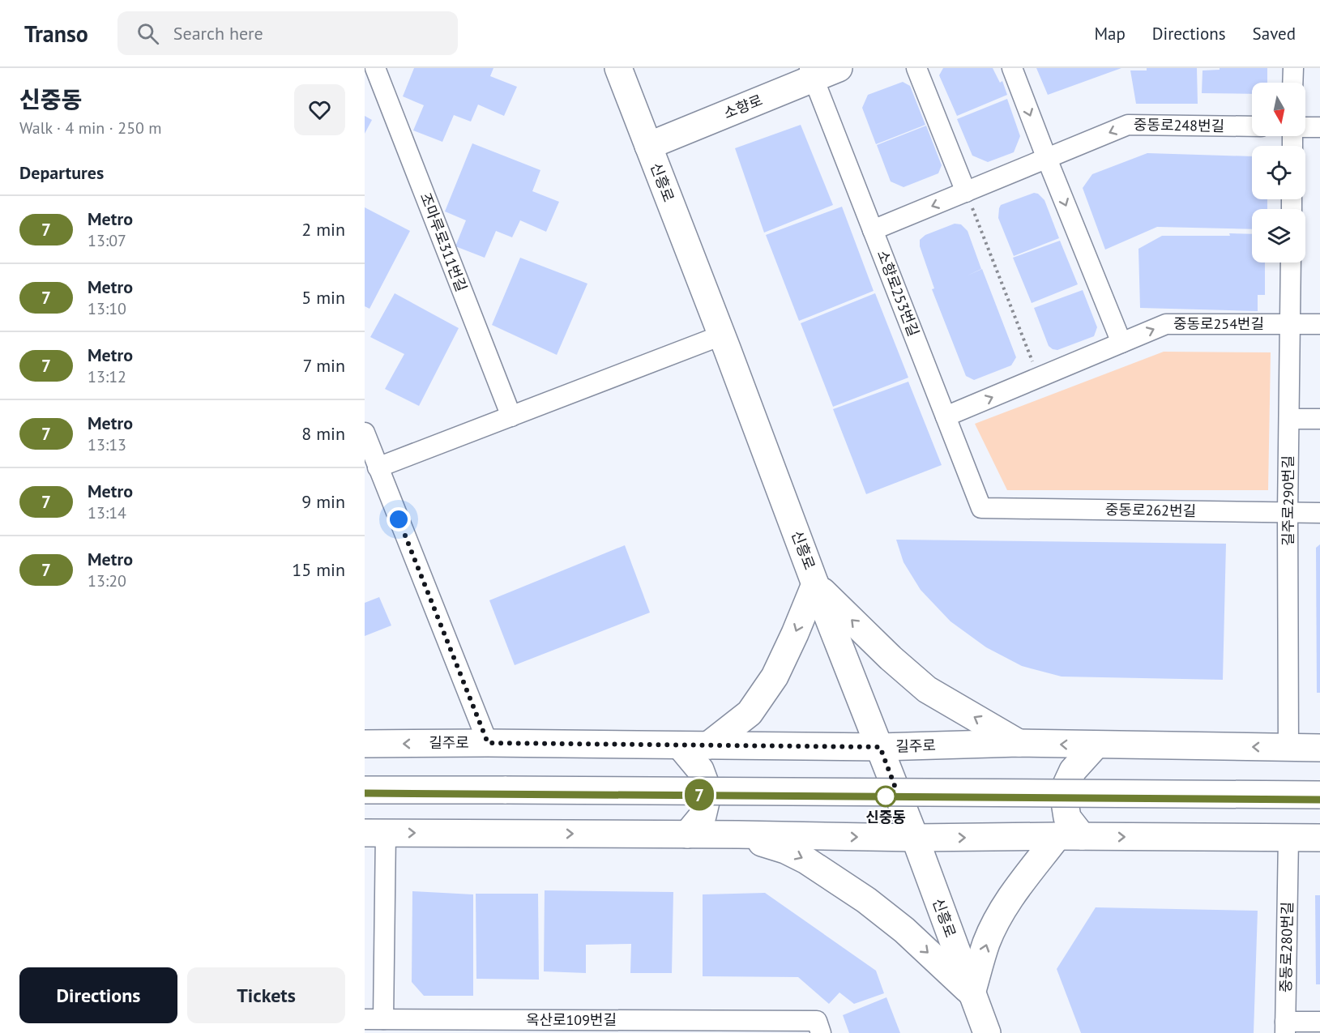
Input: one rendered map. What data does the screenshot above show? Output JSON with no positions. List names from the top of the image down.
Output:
{
  "streets": {
    "street": [
      "소향로",
      "중동로248번길",
      "신흥로",
      "조마루로311번길",
      "소향로253번길",
      "중동로254번길",
      "길주로290번길",
      "중동로262번길",
      "길주로",
      "중동로280번길",
      "옥산로109번길"
    ]
  },
  "crossings": [
    ["소향로", "신흥로"],
    ["소향로", "소향로253번길"],
    ["중동로248번길", "소향로253번길"],
    ["신흥로", "길주로"],
    ["소향로253번길", "중동로254번길"],
    ["소향로253번길", "중동로262번길"],
    ["중동로254번길", "길주로290번길"],
    ["길주로290번길", "중동로262번길"],
    ["길주로290번길", "길주로"]
  ],
  "one_way": ["중동로248번길", "중동로254번길"],
  "places": ["신중동"],
  "lines": ["metro line 7"],
  "north": "bottom",
  "page": {
    "header": "Transo",
    "search": "Search here",
    "nav": ["Map", "Directions", "Saved"],
    "heading": [
      ["신중동", "Walk · 4 min · 250 m"],
      "Departures"
    ],
    "on_map": "7",
    "list": [
      {
        "mark": "7",
        "name": "Metro",
        "note": "13:07",
        "value": "2 min"
      },
      {
        "mark": "7",
        "name": "Metro",
        "note": "13:10",
        "value": "5 min"
      },
      {
        "mark": "7",
        "name": "Metro",
        "note": "13:12",
        "value": "7 min"
      },
      {
        "mark": "7",
        "name": "Metro",
        "note": "13:13",
        "value": "8 min"
      },
      {
        "mark": "7",
        "name": "Metro",
        "note": "13:14",
        "value": "9 min"
      },
      {
        "mark": "7",
        "name": "Metro",
        "note": "13:20",
        "value": "15 min"
      }
    ],
    "buttons": ["Directions", "Tickets"]
  }
}
